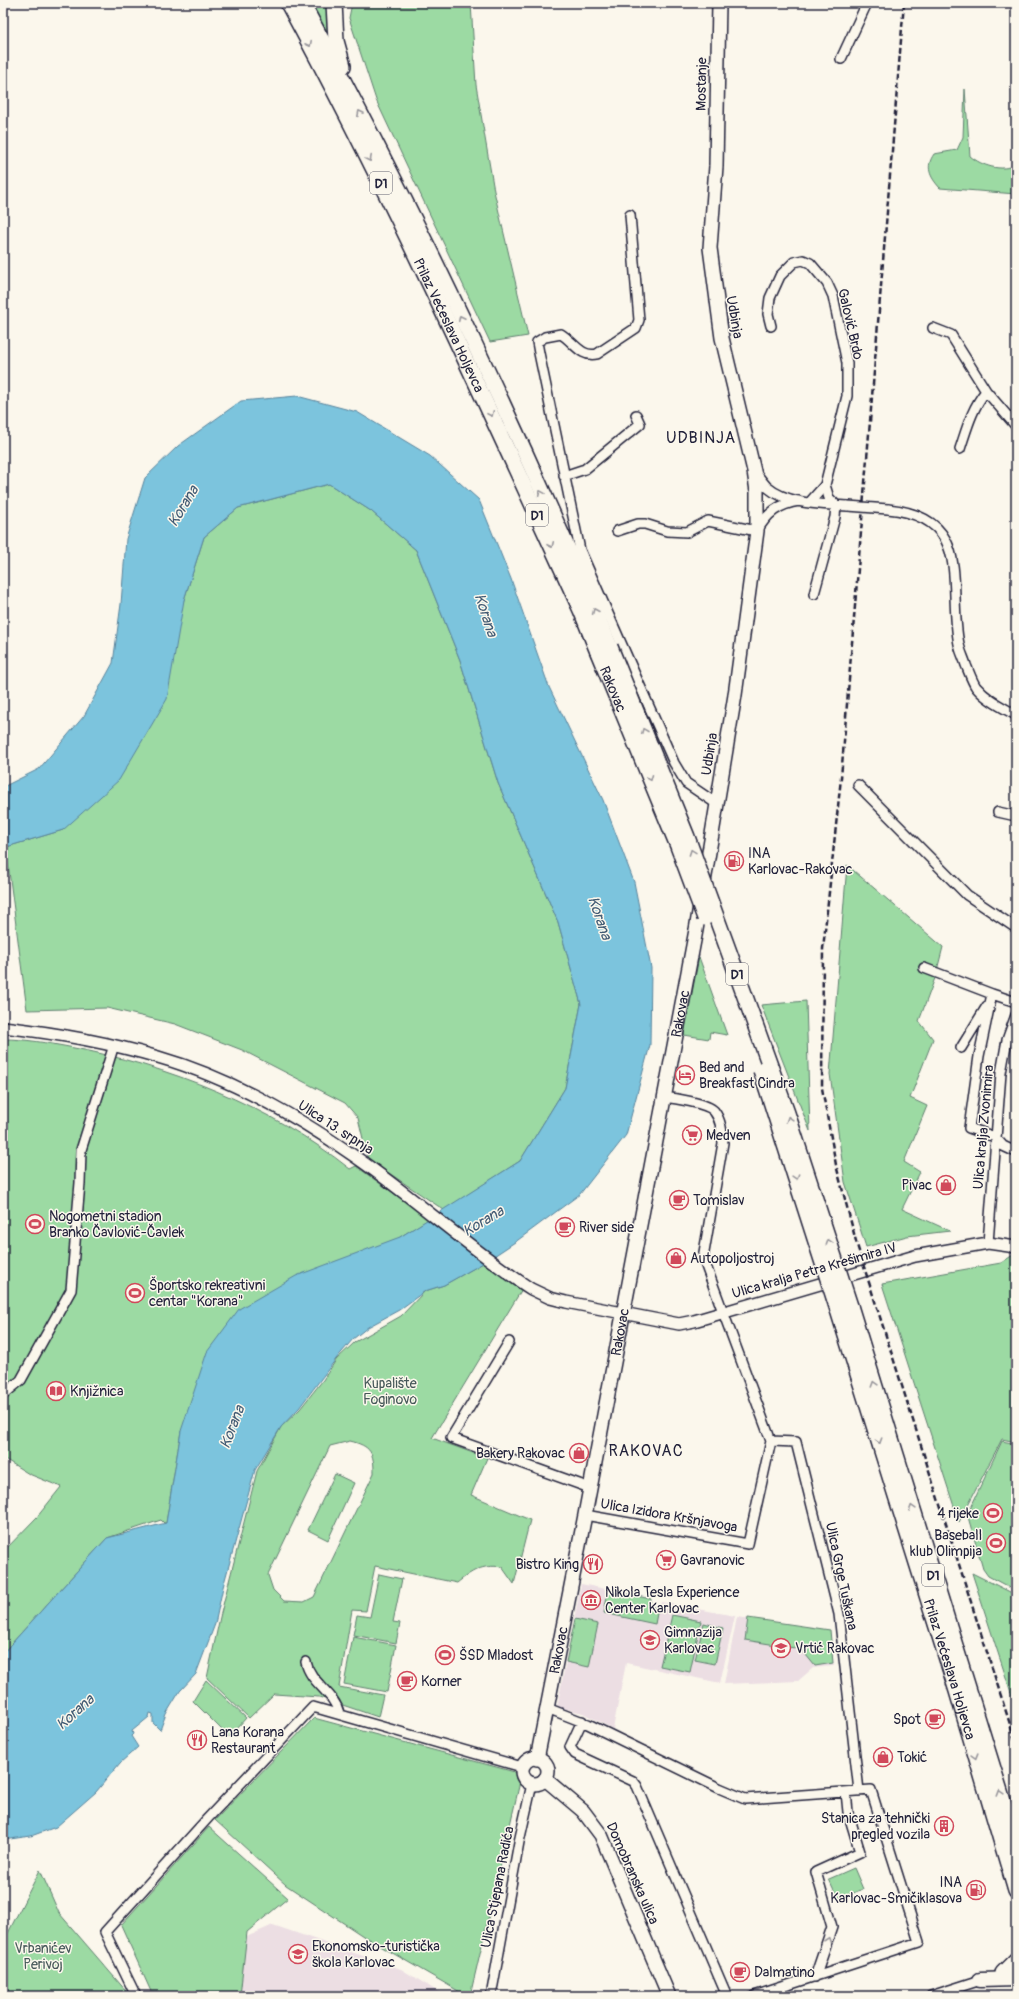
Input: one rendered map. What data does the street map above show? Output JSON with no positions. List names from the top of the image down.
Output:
{
  "streets": {
    "highway": ["D1", "Prilaz Većeslava Holjevca", "Rakovac"],
    "main road": ["Mostanje", "Udbinja", "Domobranska ulica"],
    "street": [
      "Galović Brdo",
      "Ulica 13. srpnja",
      "Ulica kralja Zvonimira",
      "Ulica kralja Petra Krešimira IV",
      "Ulica Izidora Kršnjavoga",
      "Ulica Grge Tuškana",
      "Ulica Stjepana Radića"
    ]
  },
  "crossings": [
    ["Mostanje", "Udbinja"],
    ["Udbinja", "Galović Brdo"],
    ["Udbinja", "Rakovac"],
    ["Prilaz Većeslava Holjevca", "Rakovac"],
    ["Rakovac", "Ulica 13. srpnja"],
    ["Rakovac", "Ulica kralja Petra Krešimira IV"],
    ["Rakovac", "Ulica Izidora Kršnjavoga"],
    ["Rakovac", "Domobranska ulica"],
    ["Rakovac", "Ulica Stjepana Radića"],
    ["Ulica 13. srpnja", "Ulica kralja Petra Krešimira IV"],
    ["Ulica kralja Zvonimira", "Ulica kralja Petra Krešimira IV"],
    ["Ulica Izidora Kršnjavoga", "Ulica Grge Tuškana"],
    ["Domobranska ulica", "Ulica Stjepana Radića"]
  ],
  "districts": ["UDBINJA", "RAKOVAC"],
  "water": ["Korana"],
  "parks": ["Kupalište Foginovo", "Vrbanićev Perivoj"],
  "places": {
    "fuel station": ["INA Karlovac-Rakovac", "INA Karlovac-Smičiklasova"],
    "hotel": ["Bed and Breakfast Cindra"],
    "supermarket": ["Medven", "Gavranovic"],
    "shop": [
      "Pivac",
      "Autopoljostroj",
      "Bakery Rakovac",
      "Tokić"
    ],
    "cafe": [
      "Tomislav",
      "River side",
      "Korner",
      "Spot",
      "Dalmatino"
    ],
    "sports": [
      "Nogometni stadion Branko Čavlović-Čavlek",
      "Športsko rekreativni centar \"Korana\"",
      "4 rijeke",
      "Baseball klub Olimpija",
      "ŠSD Mladost"
    ],
    "library": ["Knjižnica"],
    "restaurant": ["Bistro King", "Lana Korana Restaurant"],
    "museum": ["Nikola Tesla Experience Center Karlovac"],
    "school or university": ["Gimnazija Karlovac", "Vrtić Rakovac", "Ekonomsko-turistička škola Karlovac"],
    "building": ["Stanica za tehnički pregled vozila"]
  }
}
